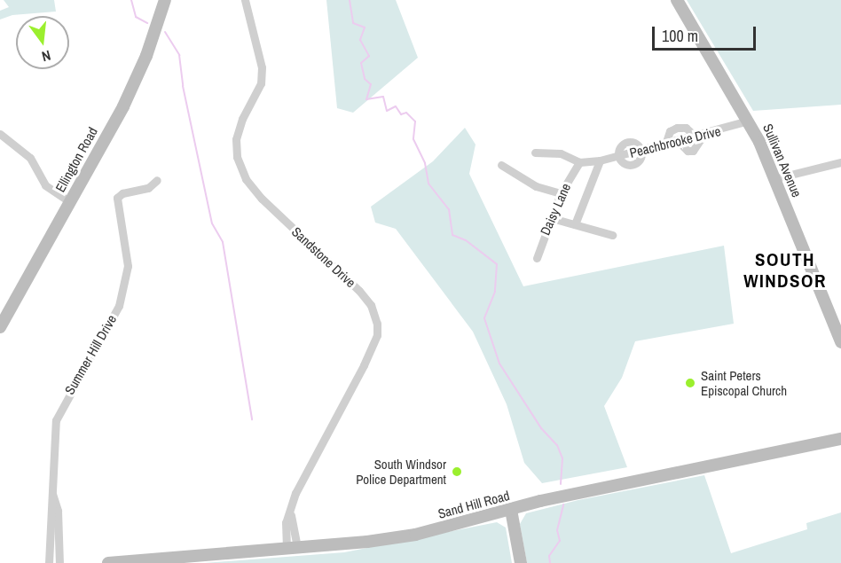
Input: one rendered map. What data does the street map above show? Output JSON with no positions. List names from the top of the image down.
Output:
{
  "streets": {
    "street": [
      "Peachbrooke Drive",
      "Ellington Road",
      "Sullivan Avenue",
      "Daisy Lane",
      "Sandstone Drive",
      "Summer Hill Drive",
      "Sand Hill Road"
    ]
  },
  "crossings": [
    ["Peachbrooke Drive", "Sullivan Avenue"],
    ["Peachbrooke Drive", "Daisy Lane"],
    ["Sandstone Drive", "Sand Hill Road"]
  ],
  "districts": ["SOUTH WINDSOR"],
  "places": ["Saint Peters Episcopal Church", "South Windsor Police Department"],
  "scale_bar": "100 m",
  "north": "bottom"
}
